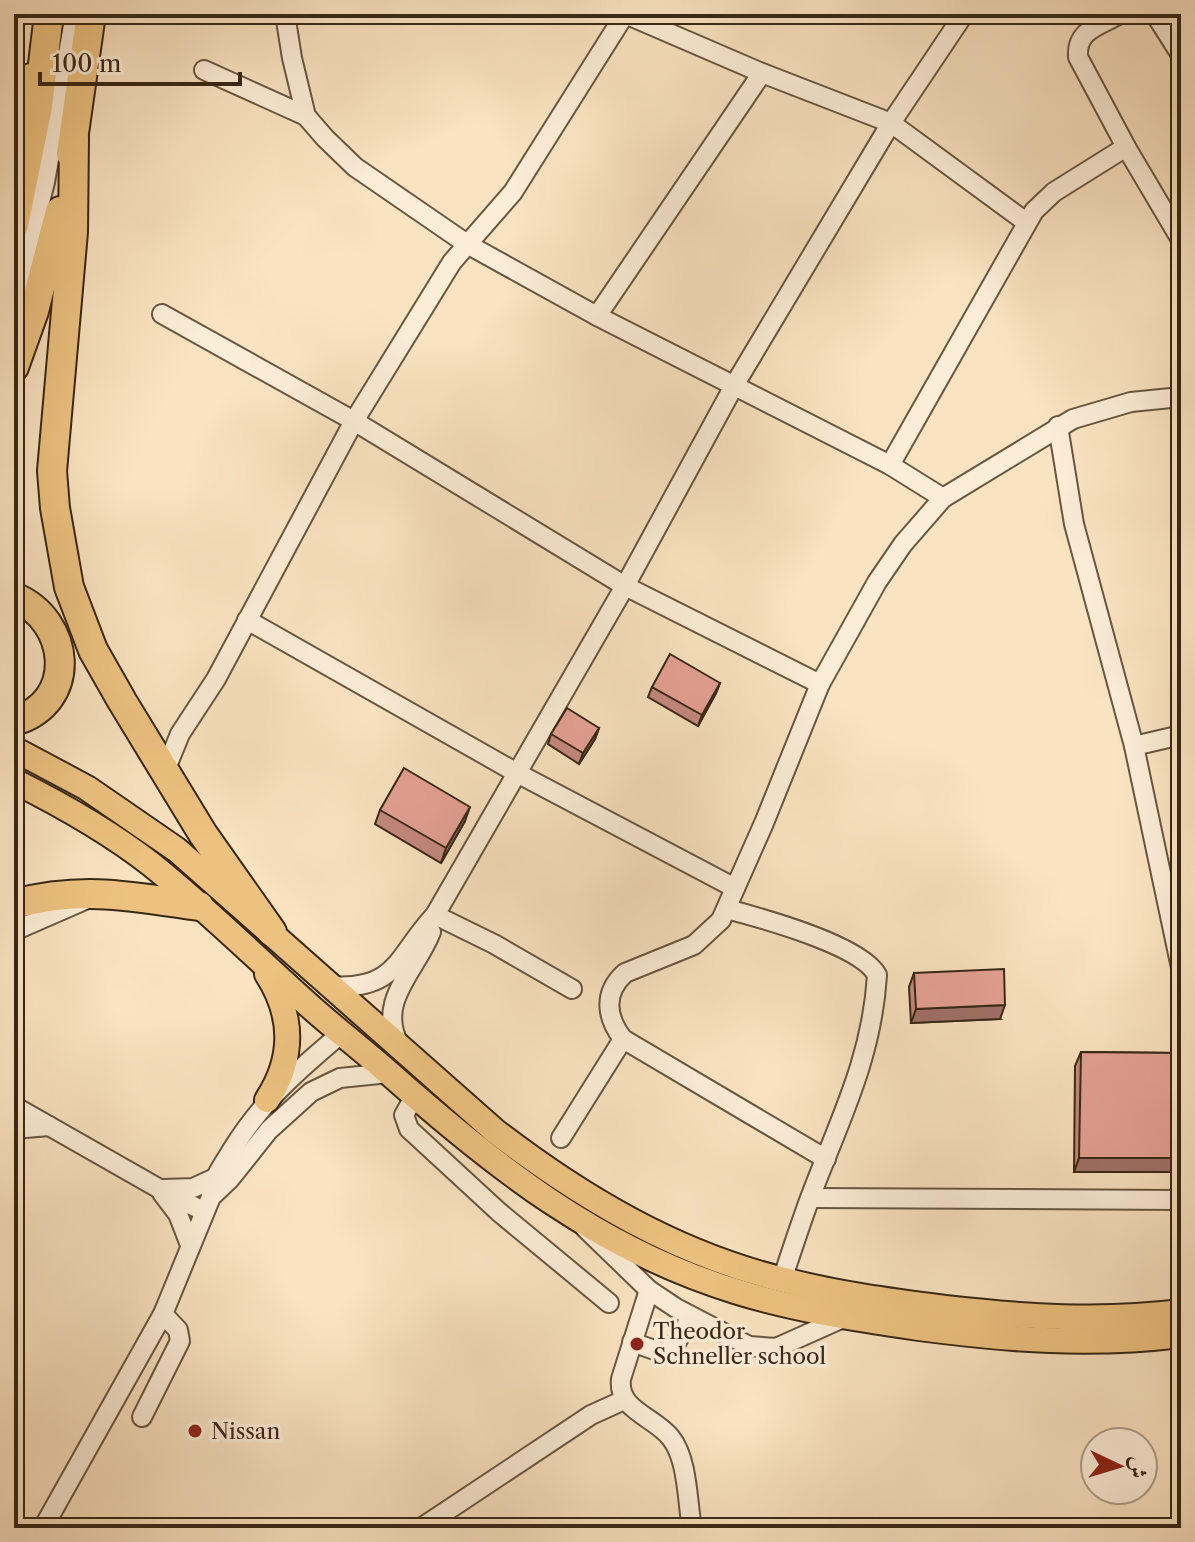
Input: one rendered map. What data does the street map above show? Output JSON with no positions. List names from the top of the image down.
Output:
{
  "places": ["Theodor Schneller school", "Nissan"],
  "scale_bar": "100 m",
  "north": "right"
}
